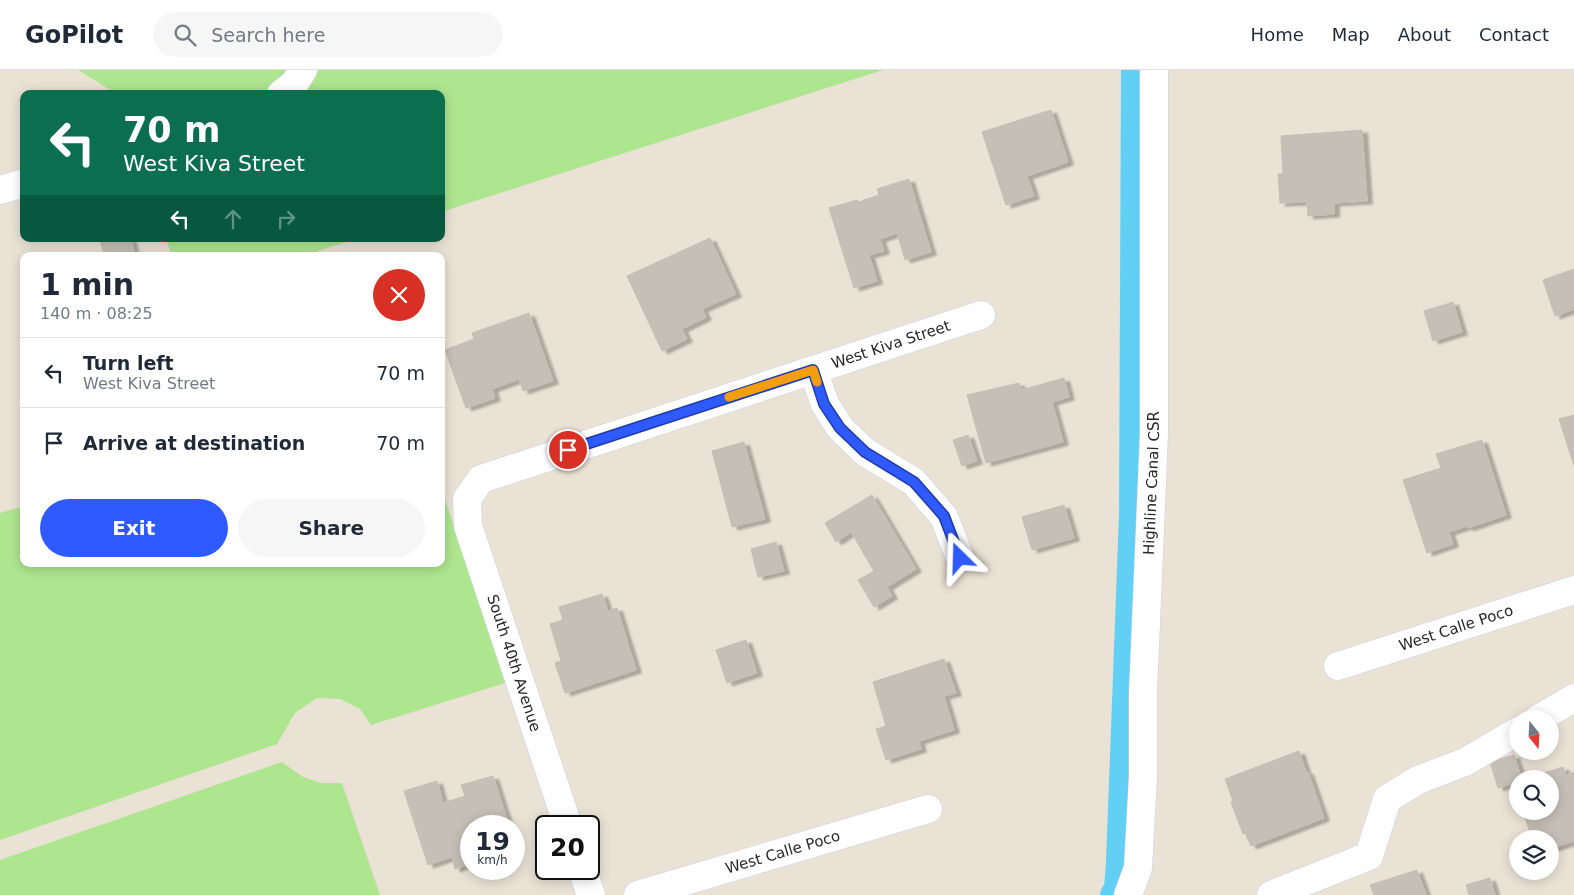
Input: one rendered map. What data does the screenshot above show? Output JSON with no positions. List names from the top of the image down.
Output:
{
  "streets": {
    "street": [
      "West Kiva Street",
      "Highline Canal CSR",
      "West Calle Poco",
      "South 40th Avenue"
    ]
  },
  "crossings": [
    ["West Kiva Street", "South 40th Avenue"]
  ],
  "north": "bottom",
  "page": {
    "header": "GoPilot",
    "search": "Search here",
    "nav": [
      "Home",
      "Map",
      "About",
      "Contact"
    ],
    "turn": ["70 m", "West Kiva Street"],
    "heading": ["1 min", "140 m · 08:25"],
    "list": [
      {
        "name": "Turn left",
        "note": "West Kiva Street",
        "value": "70 m"
      },
      {
        "name": "Arrive at destination",
        "value": "70 m"
      }
    ],
    "buttons": ["Exit", "Share"],
    "speed": "19 km/h",
    "limit": "20"
  }
}
